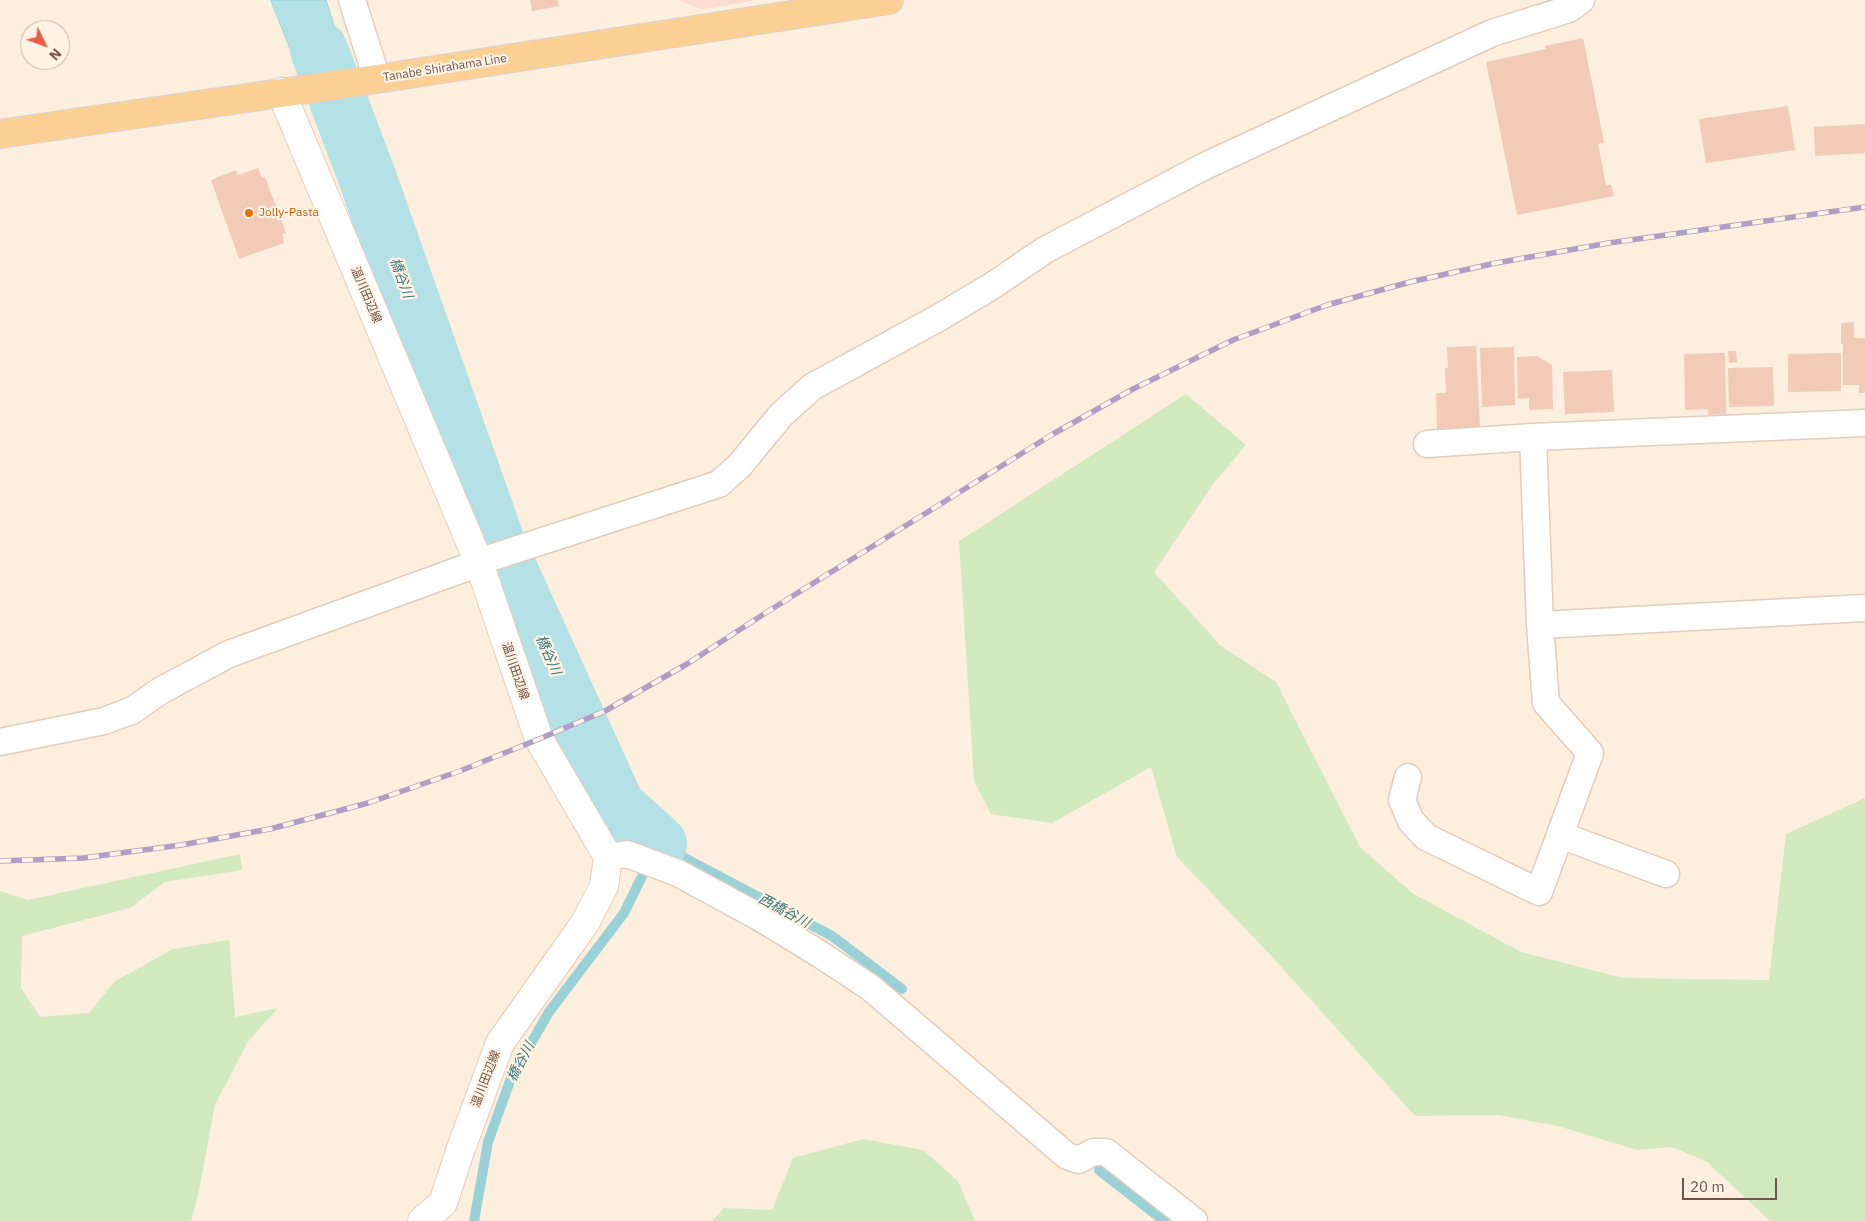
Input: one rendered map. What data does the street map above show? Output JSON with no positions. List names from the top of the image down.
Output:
{
  "streets": {
    "main road": ["Tanabe Shirahama Line", "温川田辺線"]
  },
  "crossings": [
    ["Tanabe Shirahama Line", "温川田辺線"]
  ],
  "water": ["橋谷川", "西橋谷川"],
  "places": ["Jolly-Pasta"],
  "scale_bar": "20 m",
  "north": "bottom right"
}
